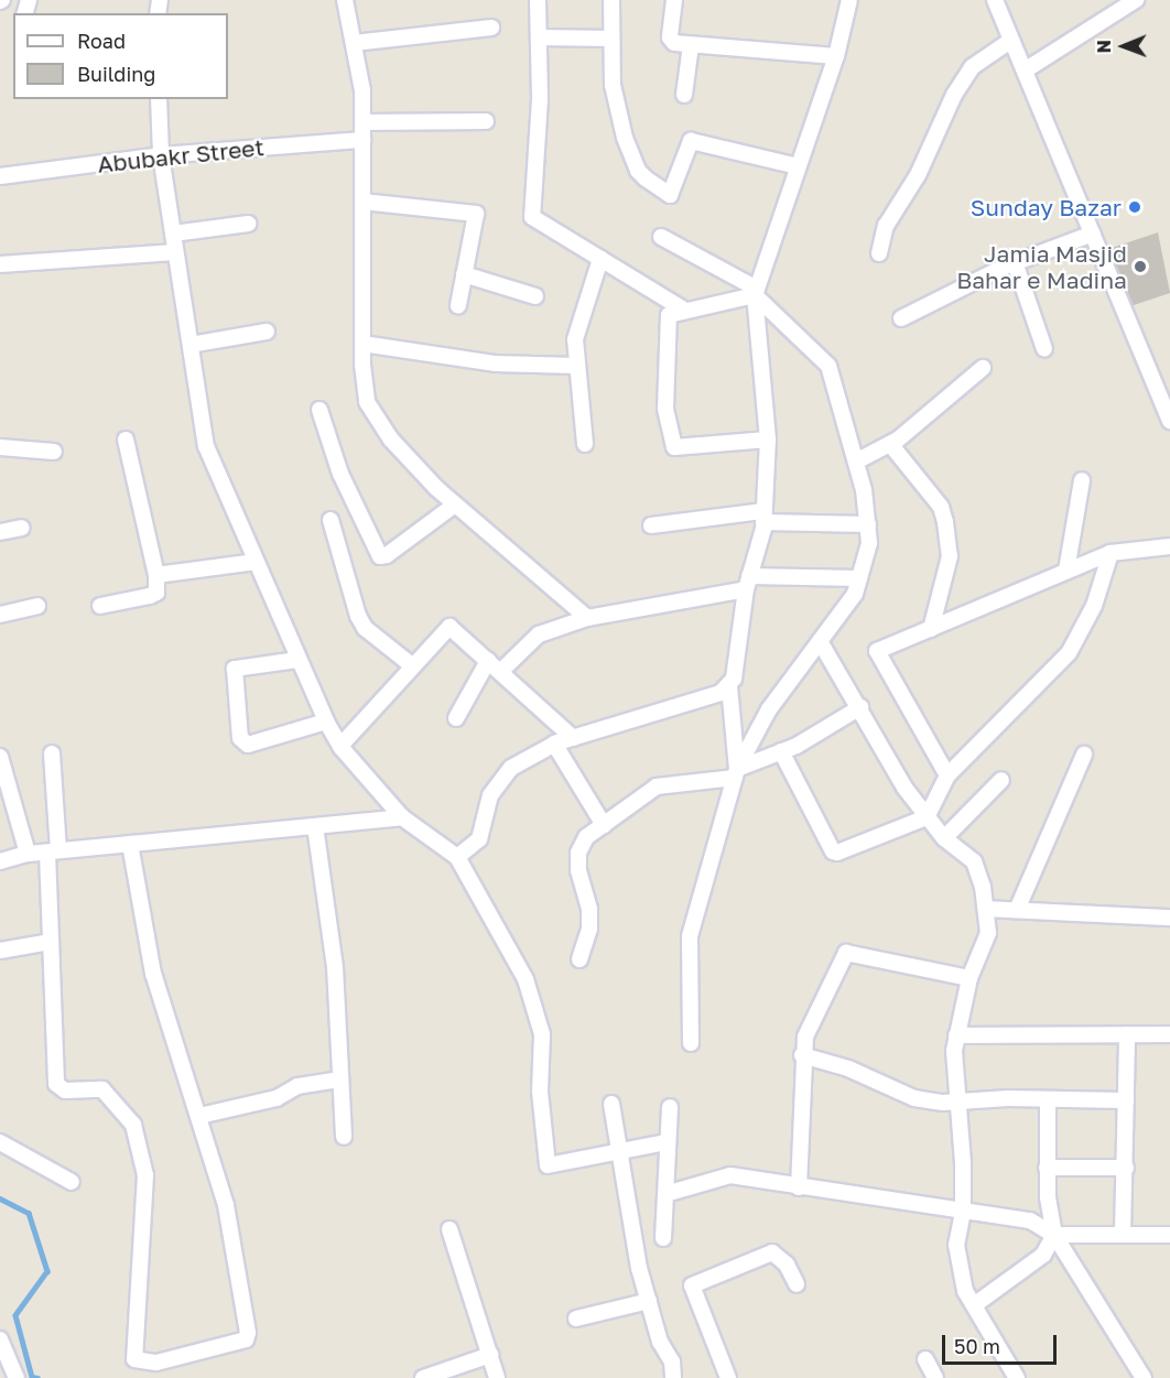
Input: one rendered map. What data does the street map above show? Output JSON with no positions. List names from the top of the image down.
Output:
{
  "streets": {
    "street": ["Abubakr Street"]
  },
  "places": ["Sunday Bazar", "Jamia Masjid Bahar e Madina"],
  "legend": ["Road", "Building"],
  "scale_bar": "50 m",
  "north": "left"
}
